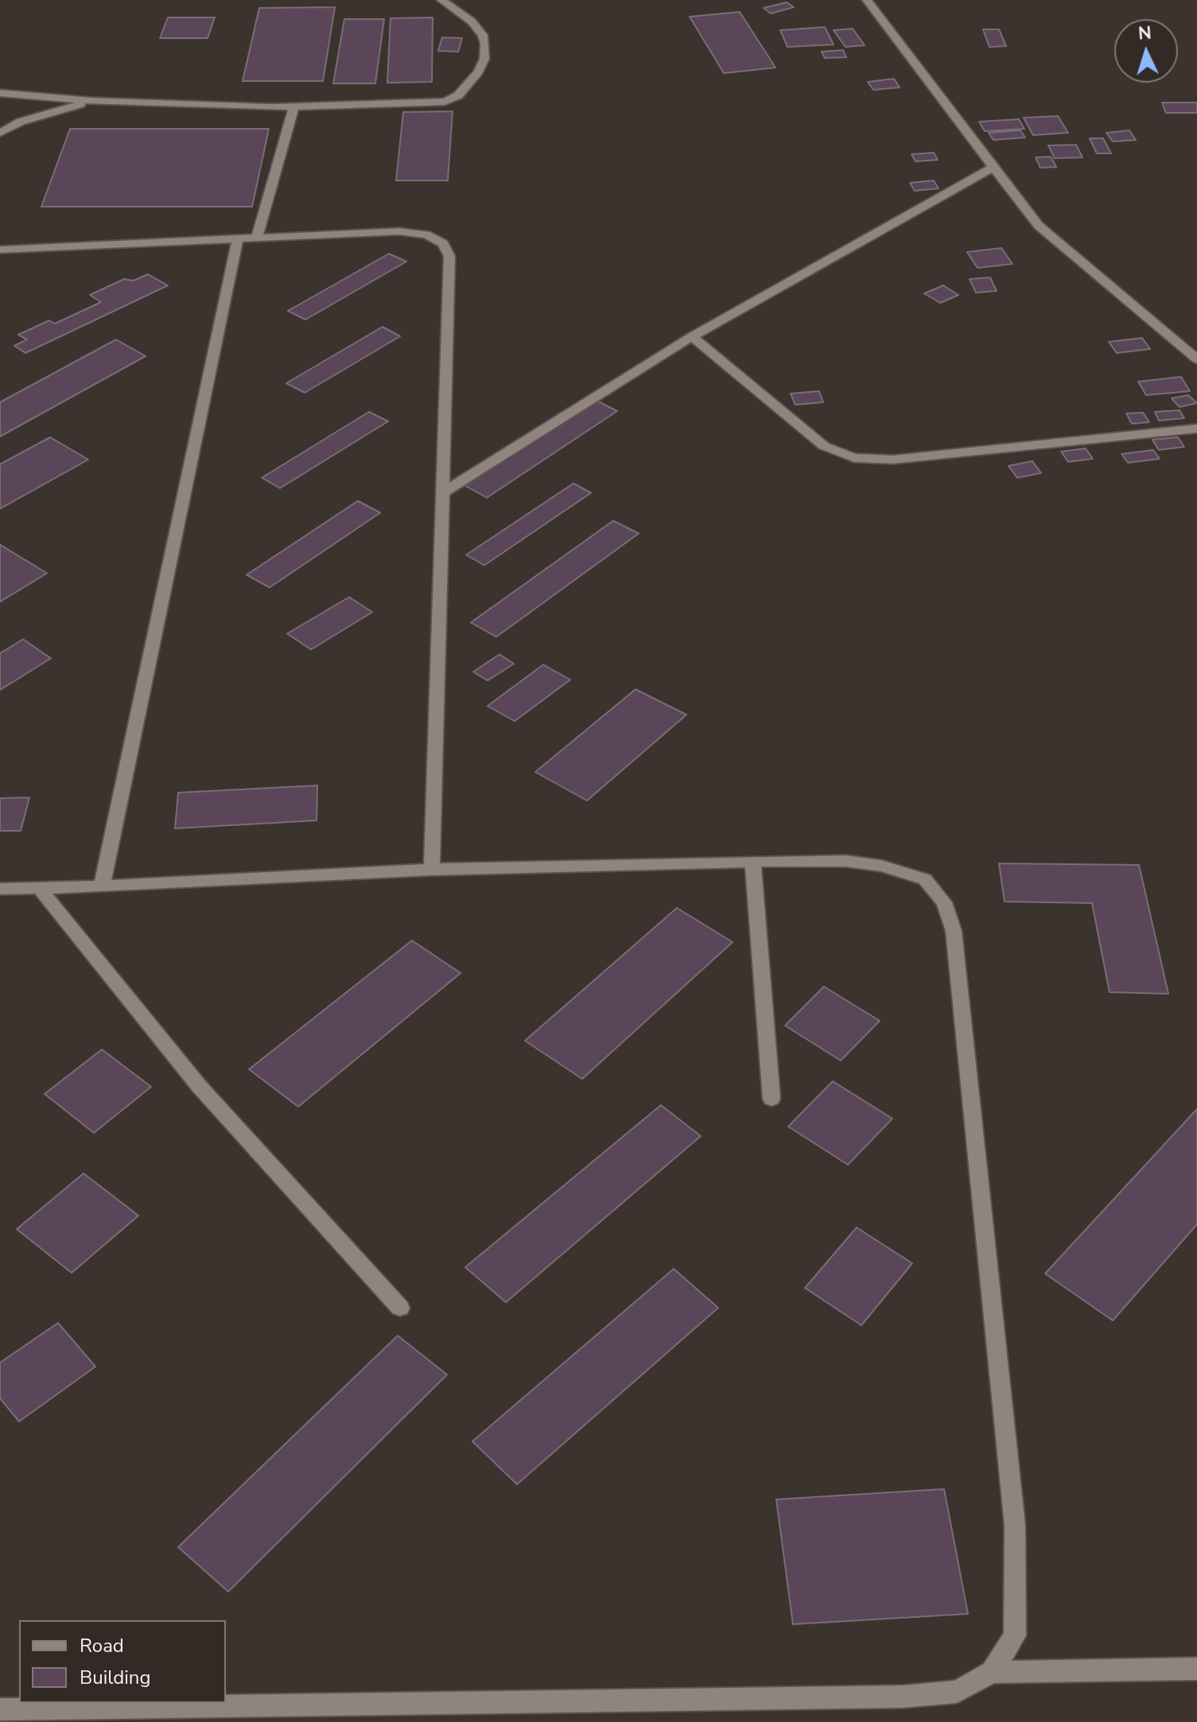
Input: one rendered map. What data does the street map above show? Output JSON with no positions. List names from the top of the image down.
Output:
{
  "legend": ["Road", "Building"],
  "north": "top"
}
